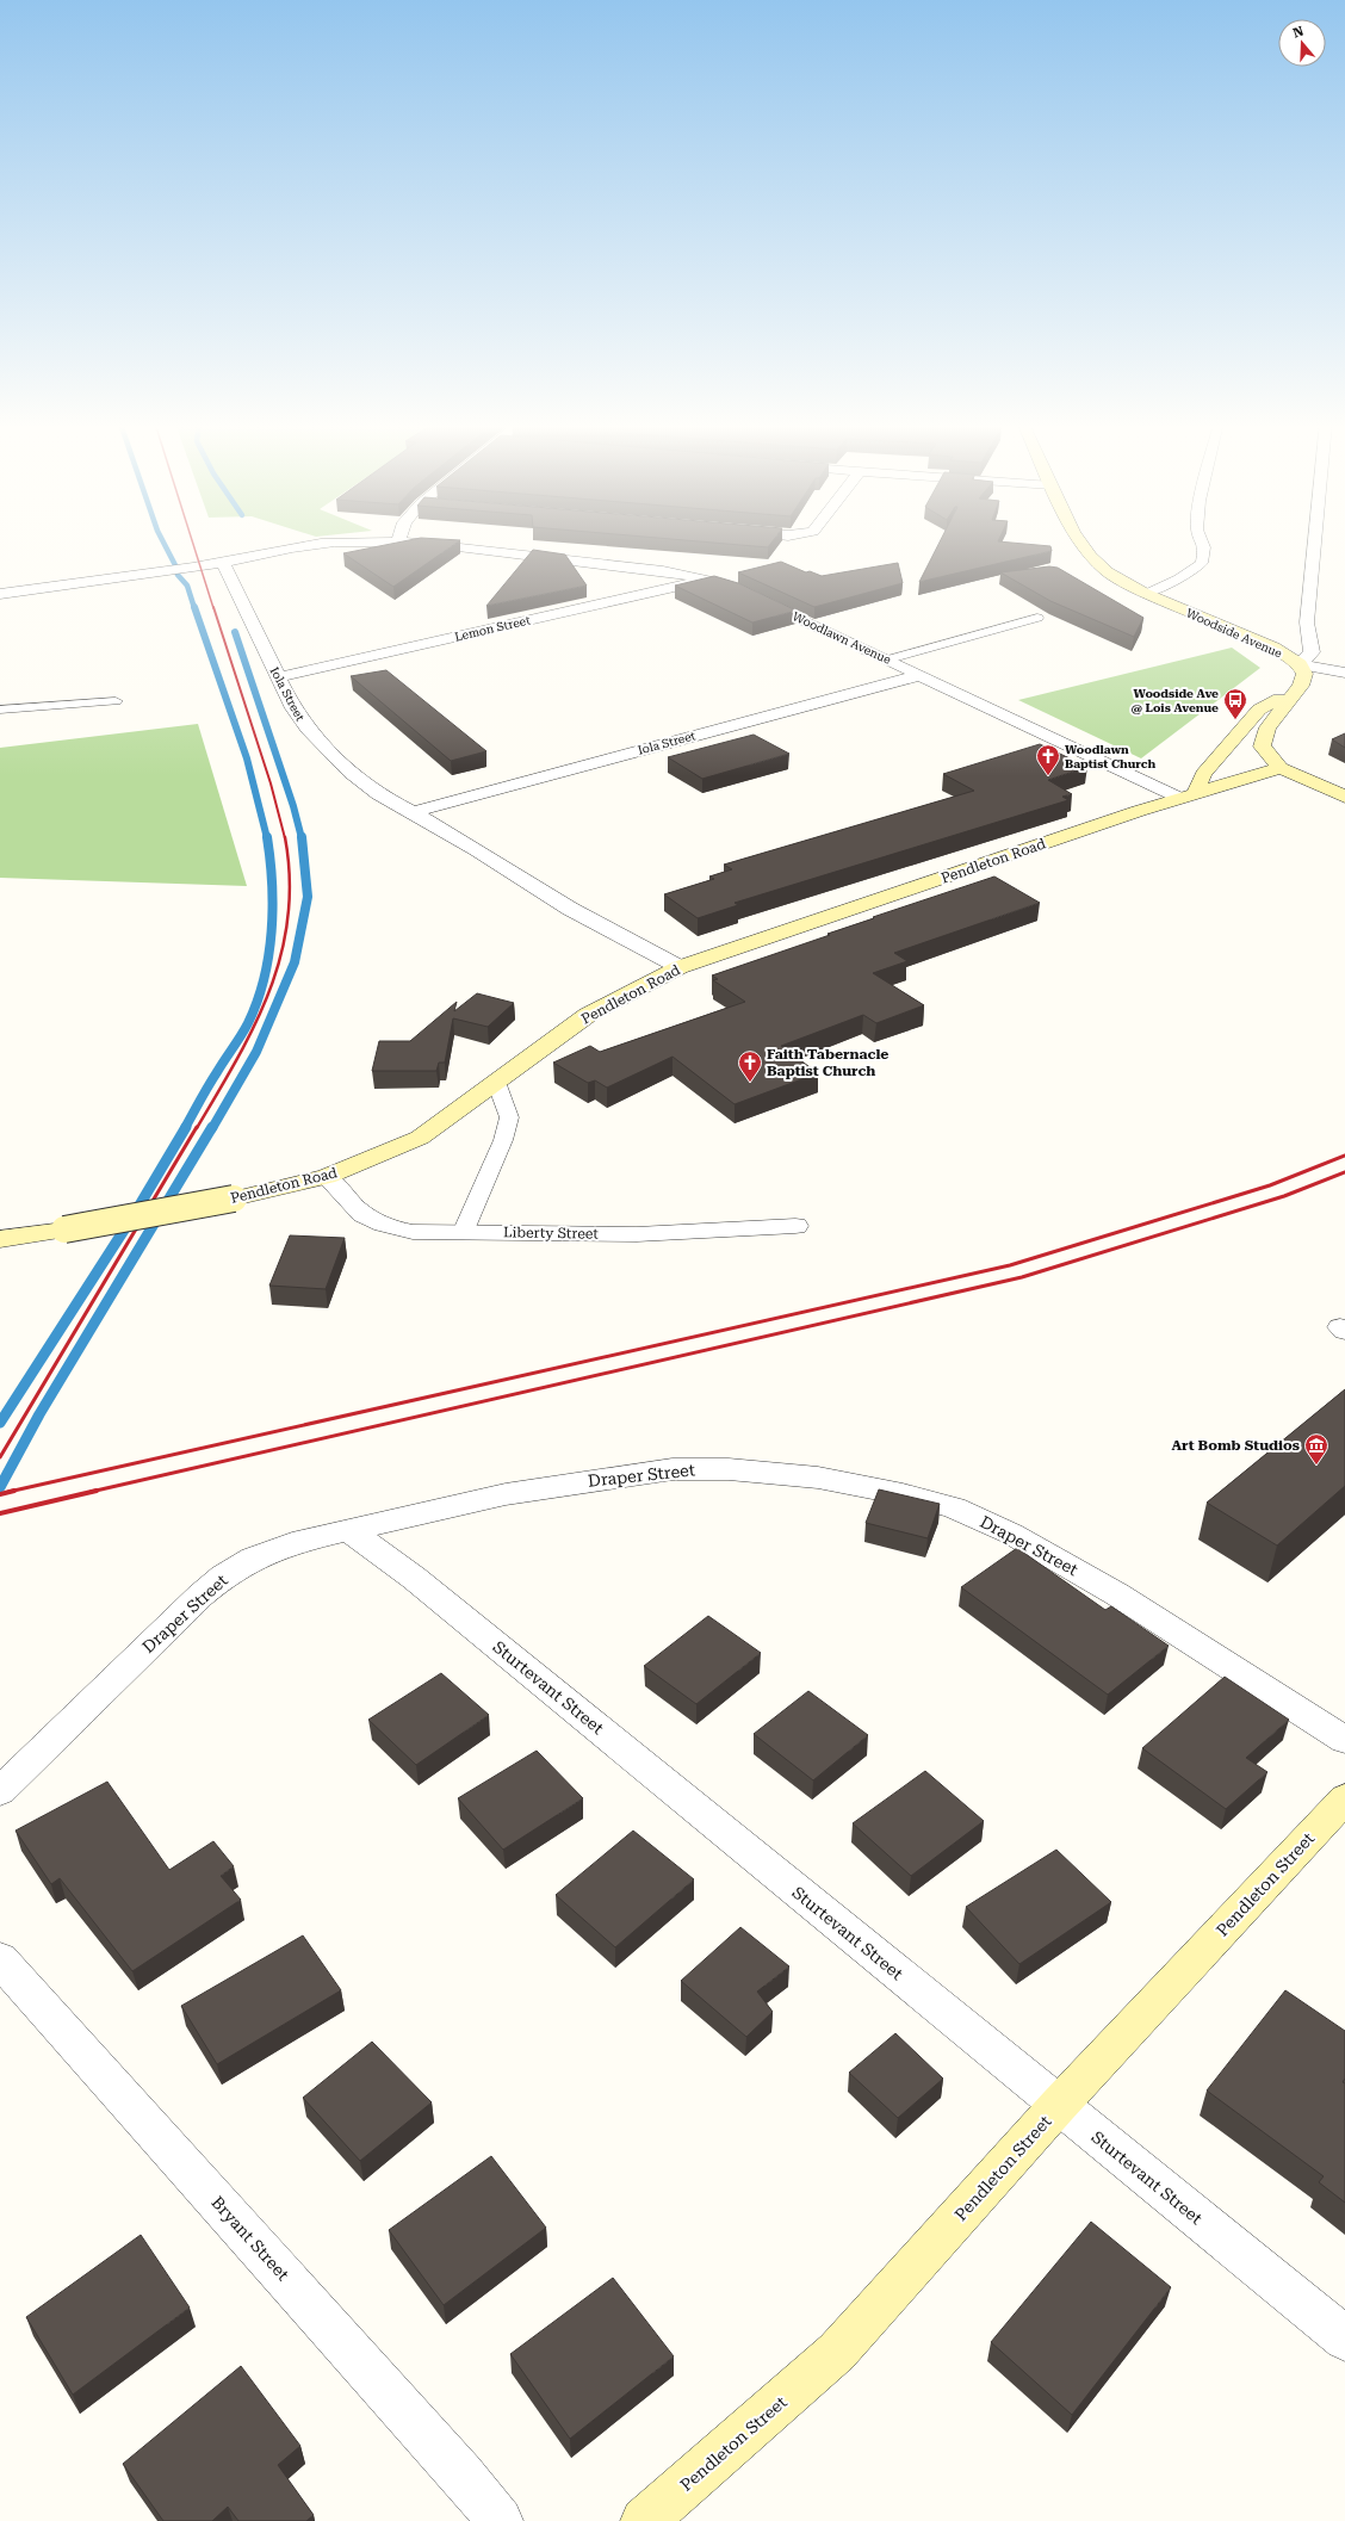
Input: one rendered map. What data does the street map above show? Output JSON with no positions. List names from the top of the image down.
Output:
{
  "streets": {
    "street": [
      "Lemon Street",
      "Woodside Avenue",
      "Woodlawn Avenue",
      "Iola Street",
      "Pendleton Road",
      "Liberty Street",
      "Draper Street",
      "Sturtevant Street",
      "Pendleton Street",
      "Bryant Street"
    ]
  },
  "crossings": [
    ["Lemon Street", "Woodlawn Avenue"],
    ["Lemon Street", "Iola Street"],
    ["Woodlawn Avenue", "Iola Street"],
    ["Woodlawn Avenue", "Pendleton Road"],
    ["Iola Street", "Pendleton Road"],
    ["Pendleton Road", "Liberty Street"],
    ["Draper Street", "Sturtevant Street"],
    ["Sturtevant Street", "Pendleton Street"]
  ],
  "places": {
    "bus stop": ["Woodside Ave @ Lois Avenue"],
    "church": ["Woodlawn Baptist Church", "Faith Tabernacle Baptist Church"],
    "museum": ["Art Bomb Studios"]
  },
  "north": "top"
}
